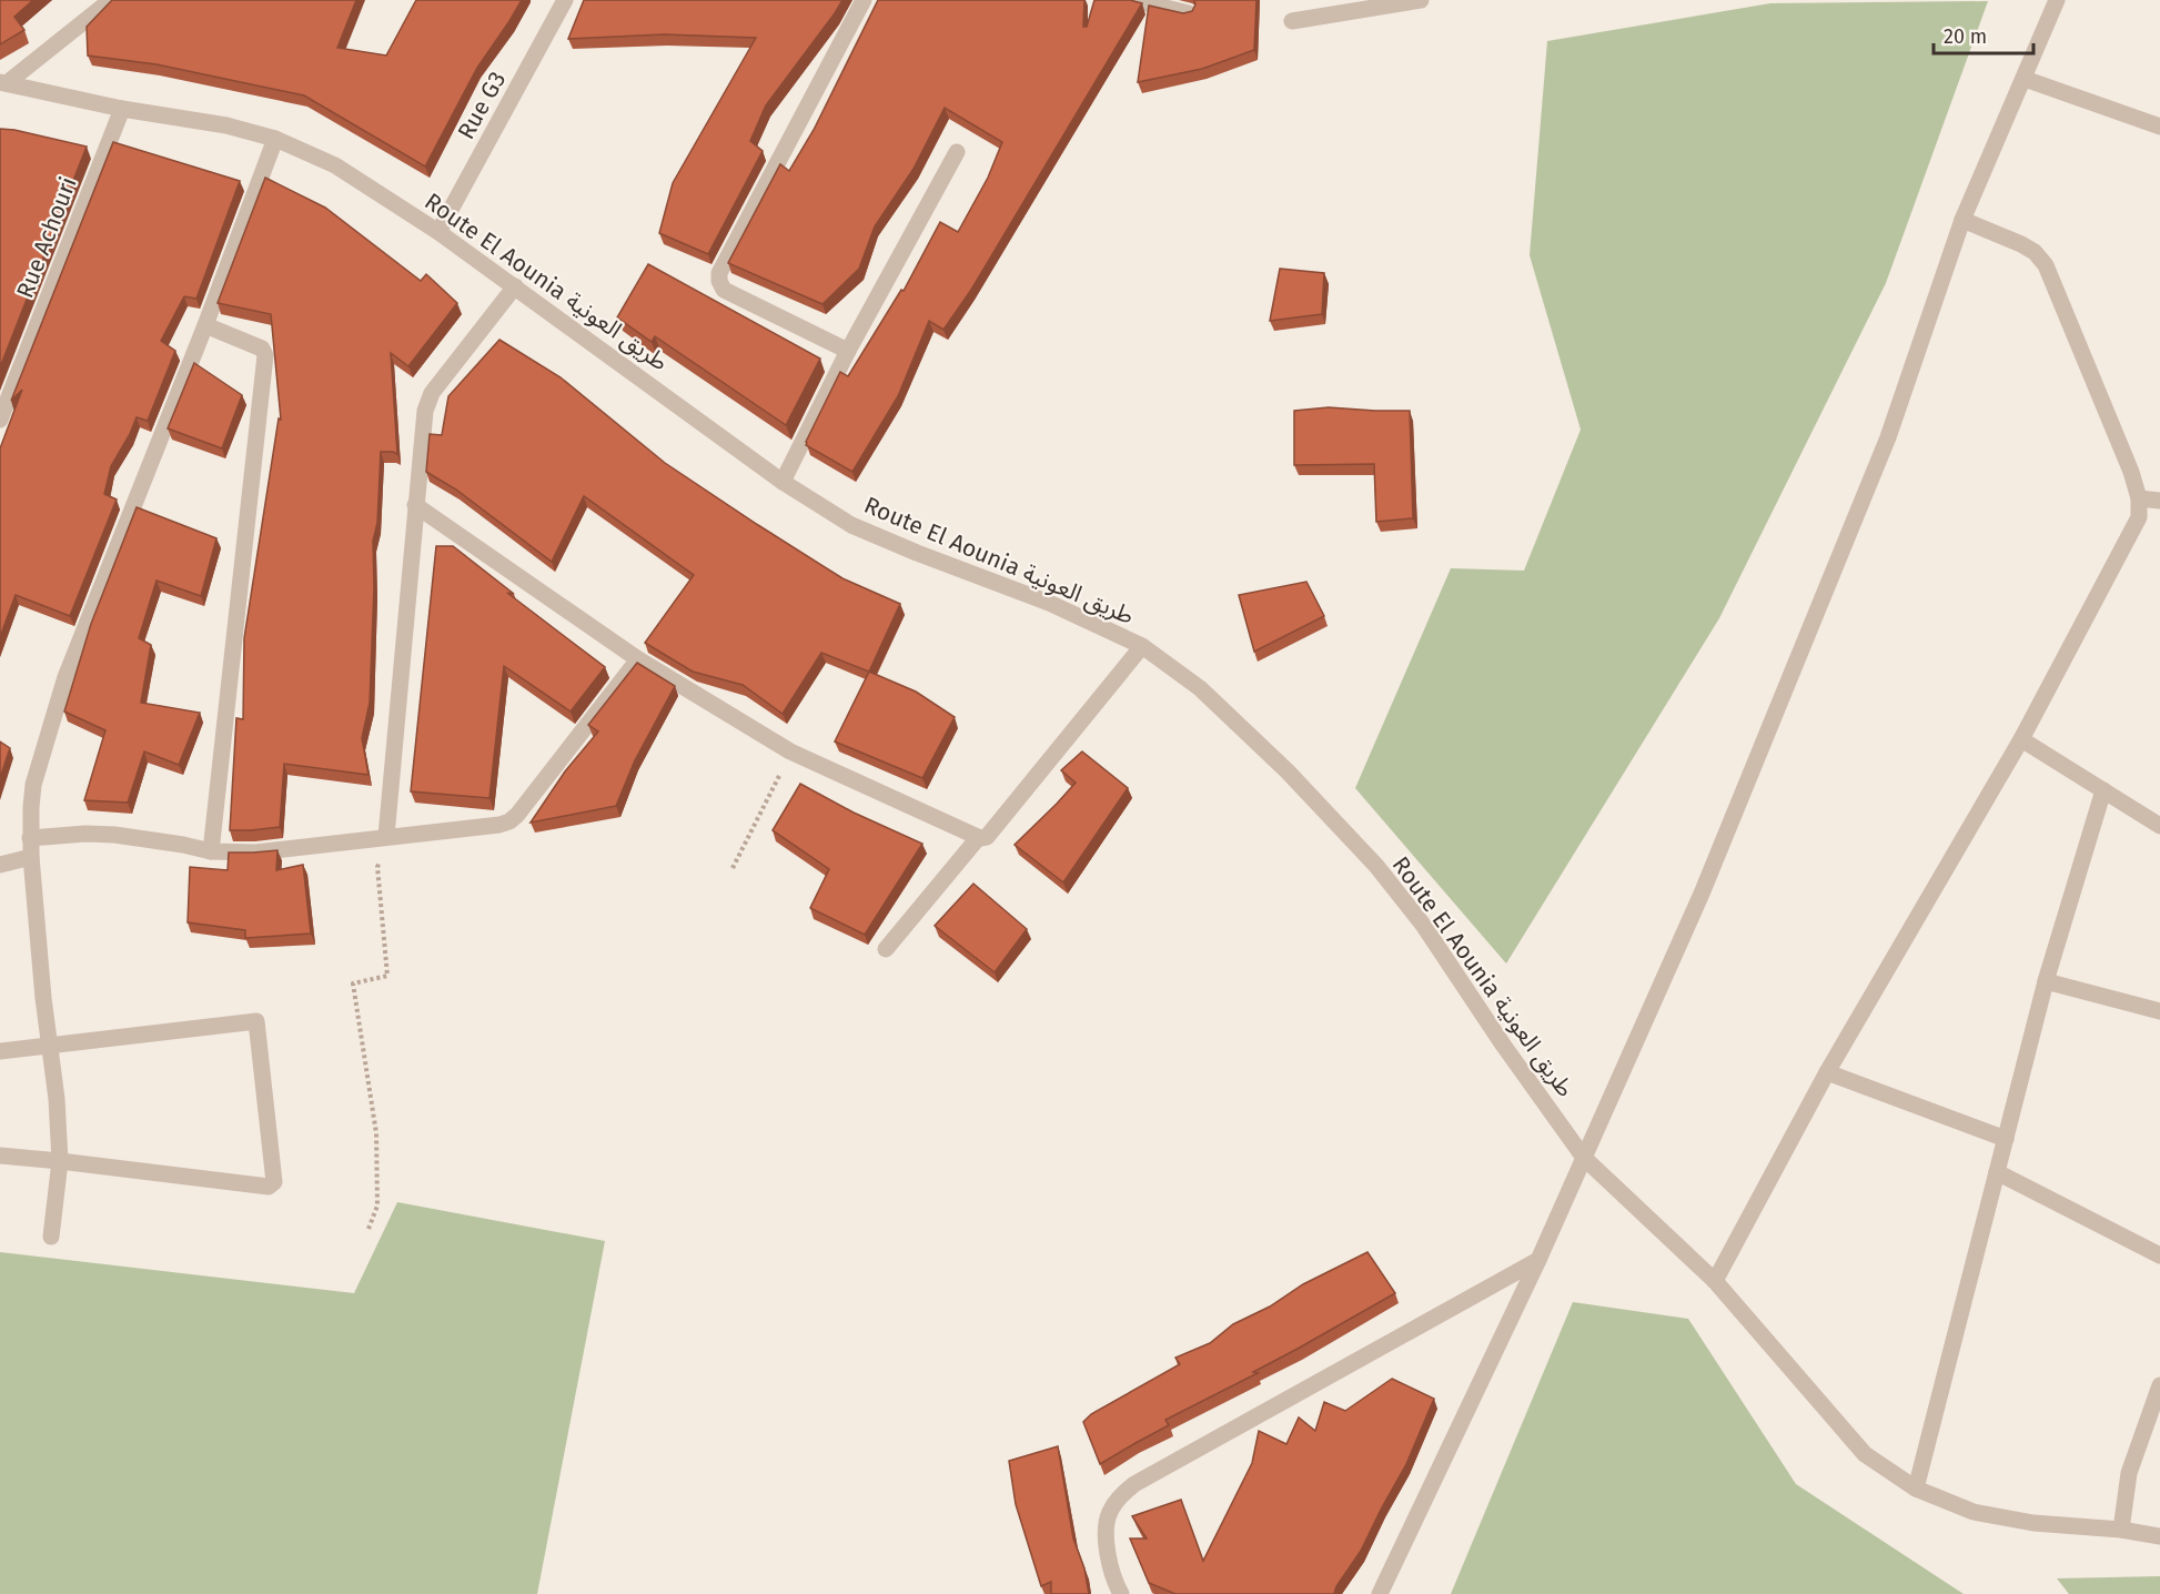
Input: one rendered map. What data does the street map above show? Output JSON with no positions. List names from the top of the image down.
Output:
{
  "streets": {
    "street": ["Rue G3", "Rue Achouri", "Route El Aounia طريق العونية"]
  },
  "crossings": [
    ["Rue G3", "Route El Aounia طريق العونية"],
    ["Rue Achouri", "Route El Aounia طريق العونية"]
  ],
  "scale_bar": "20 m"
}
